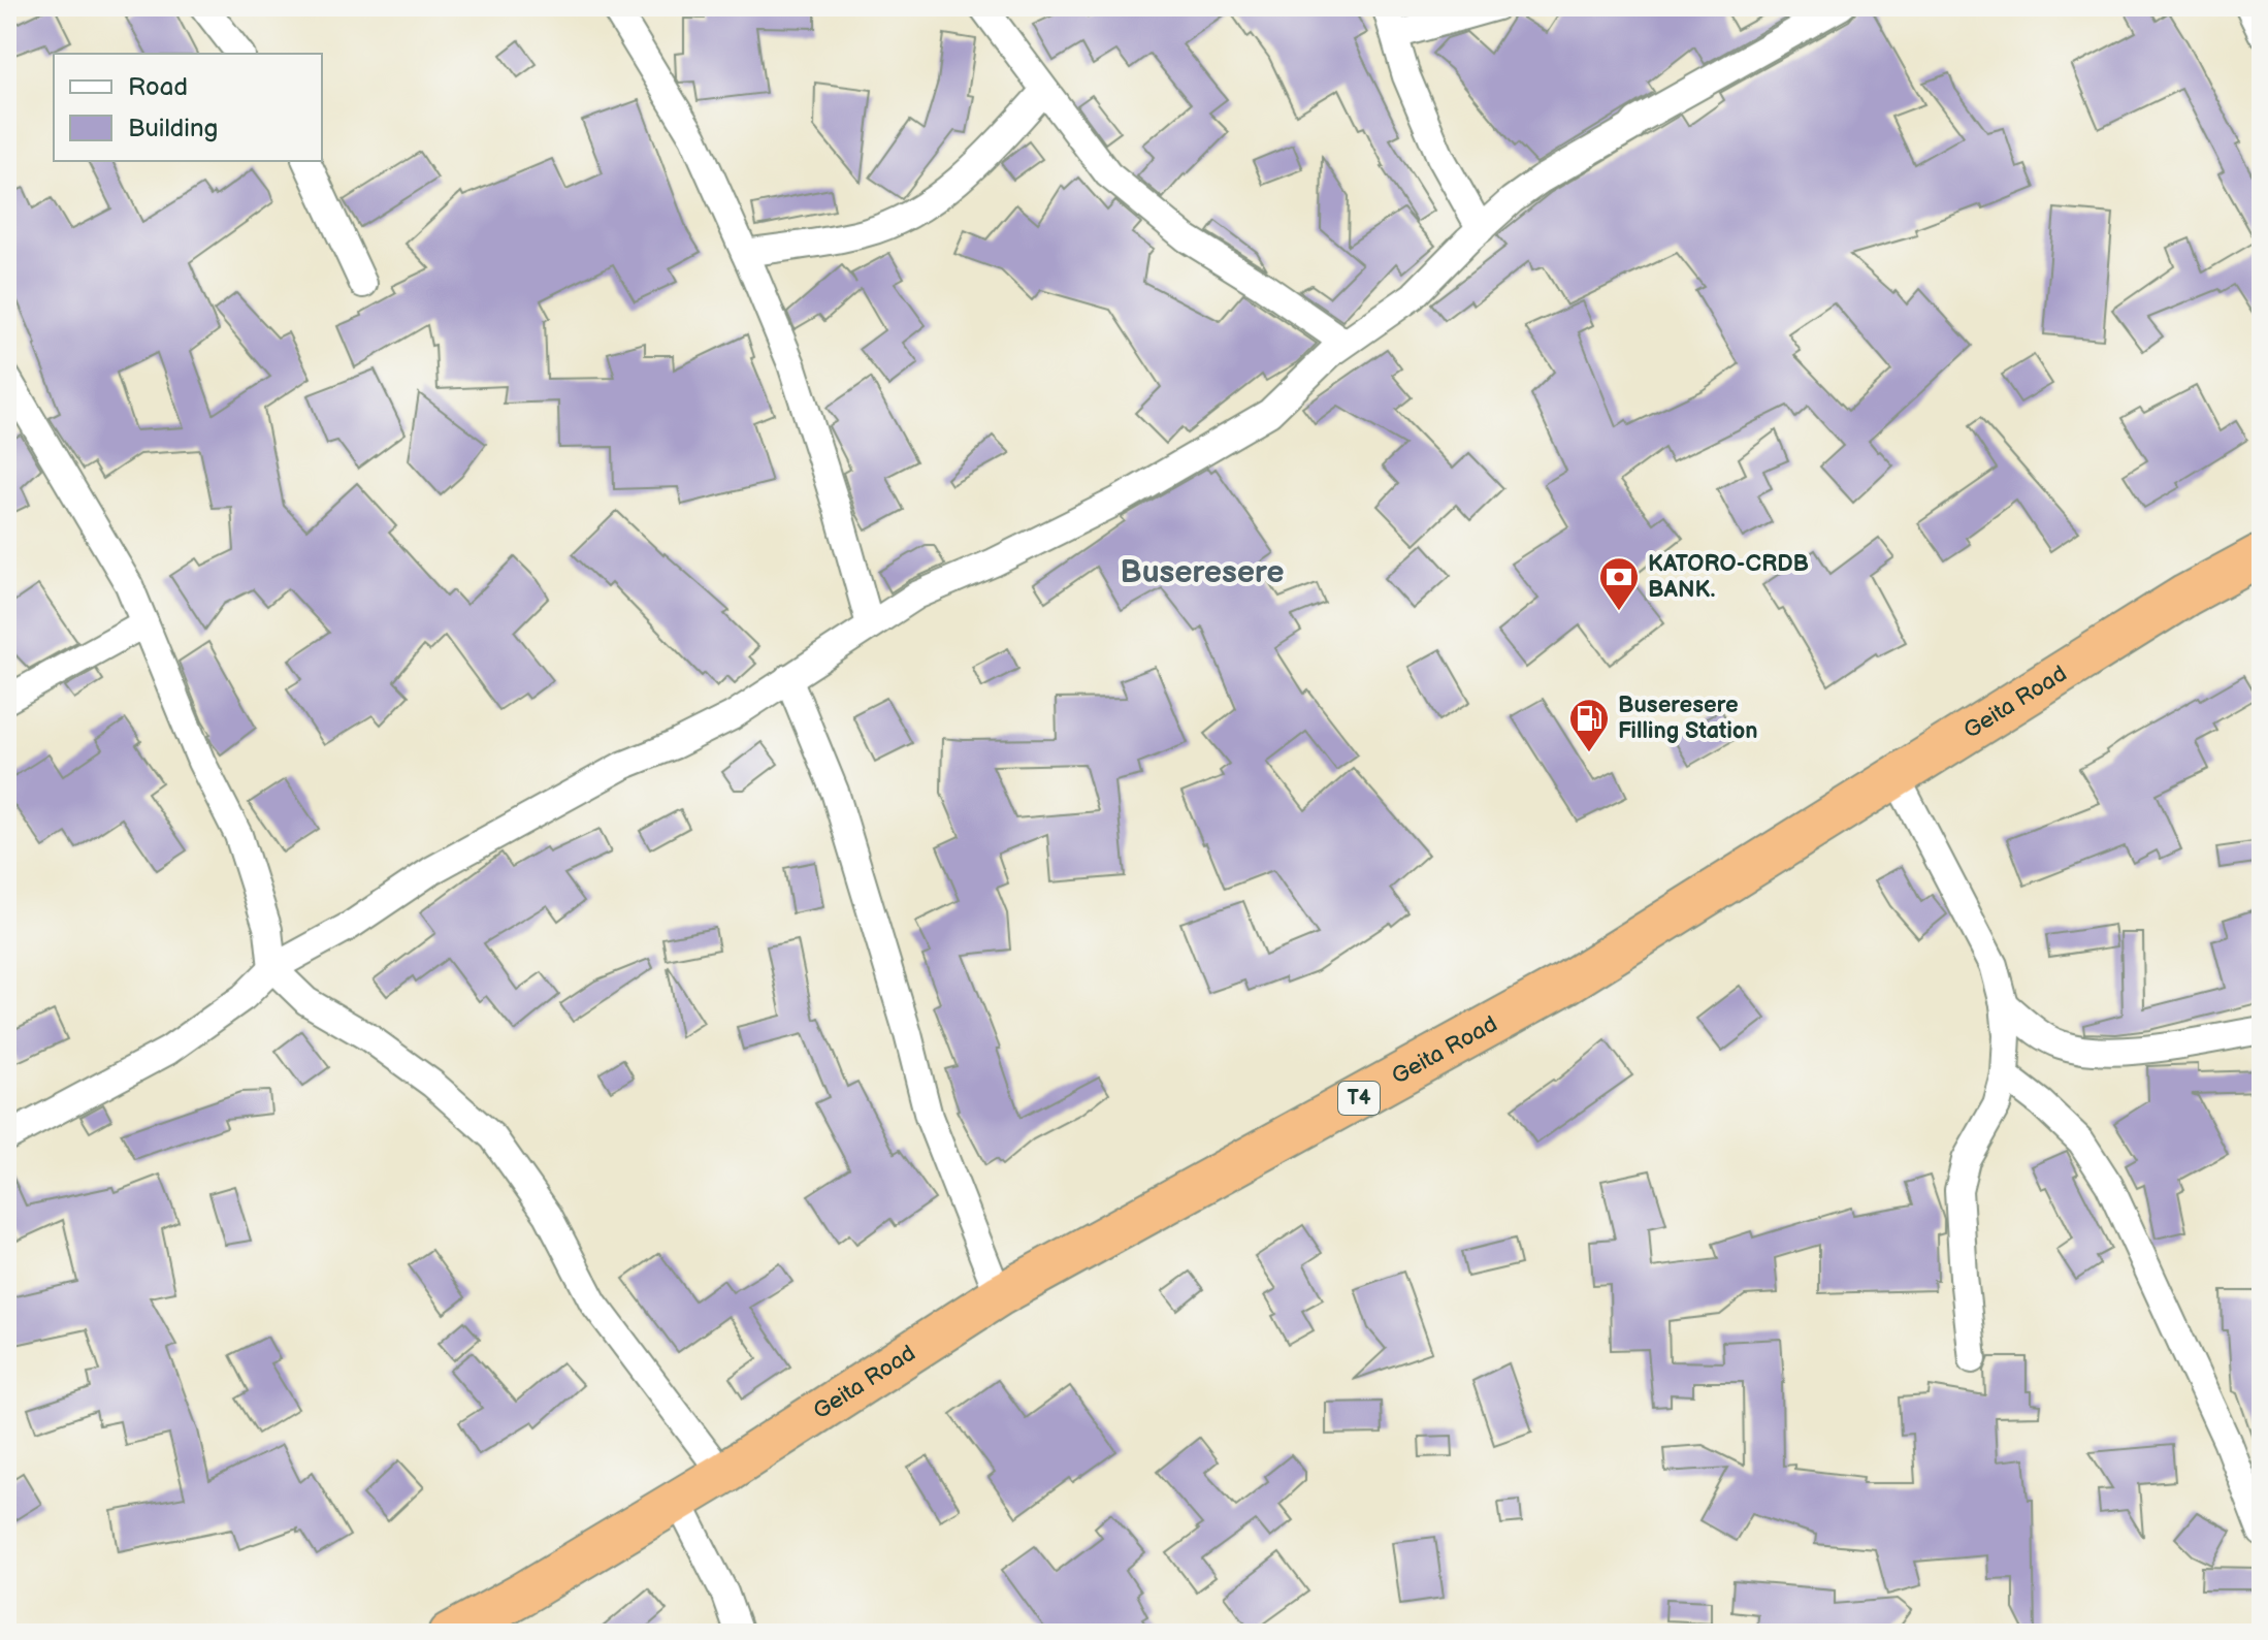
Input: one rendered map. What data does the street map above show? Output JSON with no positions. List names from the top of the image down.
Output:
{
  "streets": {
    "highway": ["Geita Road", "T4"]
  },
  "districts": ["Buseresere"],
  "places": {
    "bank": ["KATORO-CRDB BANK."],
    "fuel station": ["Buseresere Filling Station"]
  },
  "legend": ["Road", "Building"]
}
